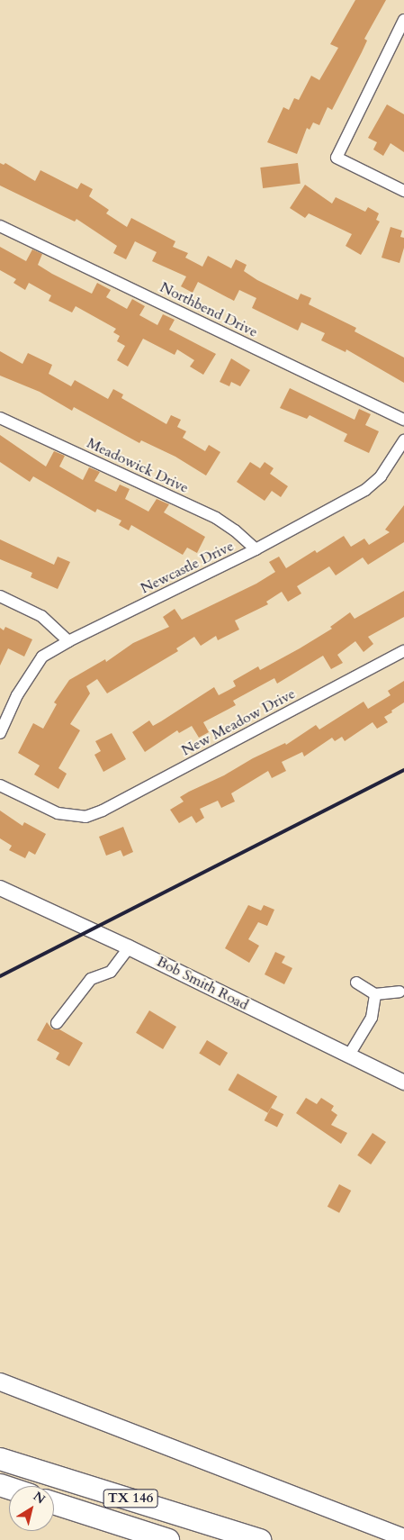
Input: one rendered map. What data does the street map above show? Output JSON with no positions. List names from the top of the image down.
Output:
{
  "streets": {
    "highway": ["TX 146"],
    "street": [
      "Northbend Drive",
      "Meadowick Drive",
      "Newcastle Drive",
      "New Meadow Drive",
      "Bob Smith Road"
    ]
  },
  "crossings": [
    ["Meadowick Drive", "Newcastle Drive"]
  ],
  "north": "top right"
}
